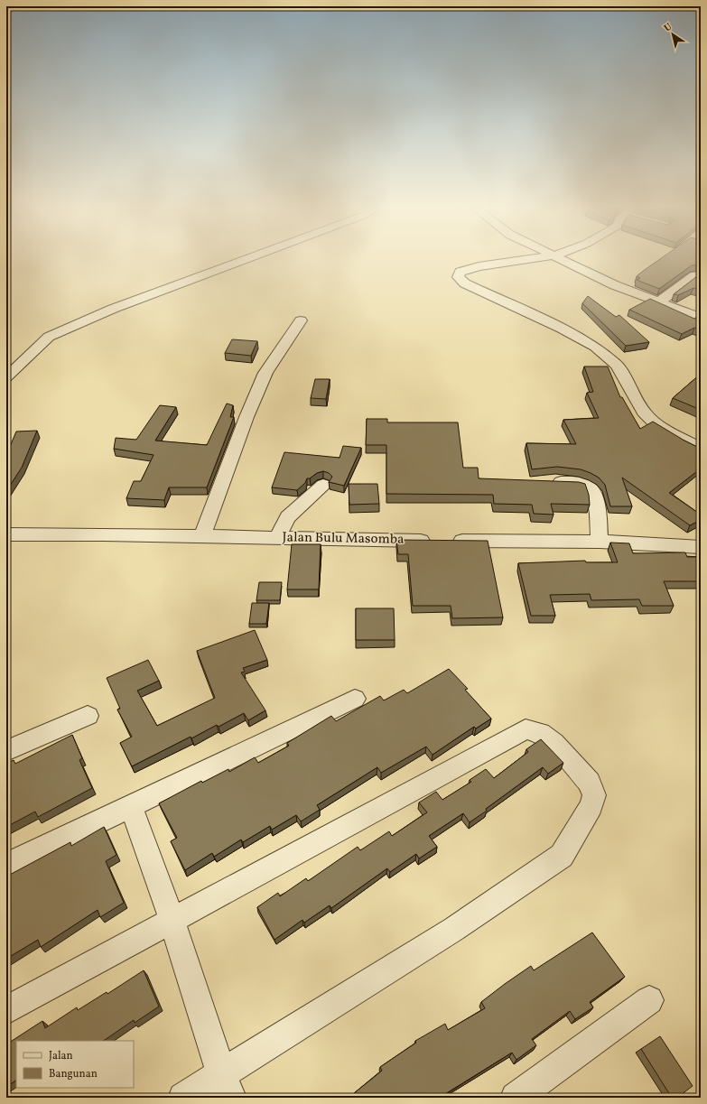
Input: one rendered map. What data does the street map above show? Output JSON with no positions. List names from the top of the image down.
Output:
{
  "streets": {
    "street": ["Jalan Bulu Masomba"]
  },
  "legend": ["Jalan", "Bangunan"],
  "north": "top left"
}
